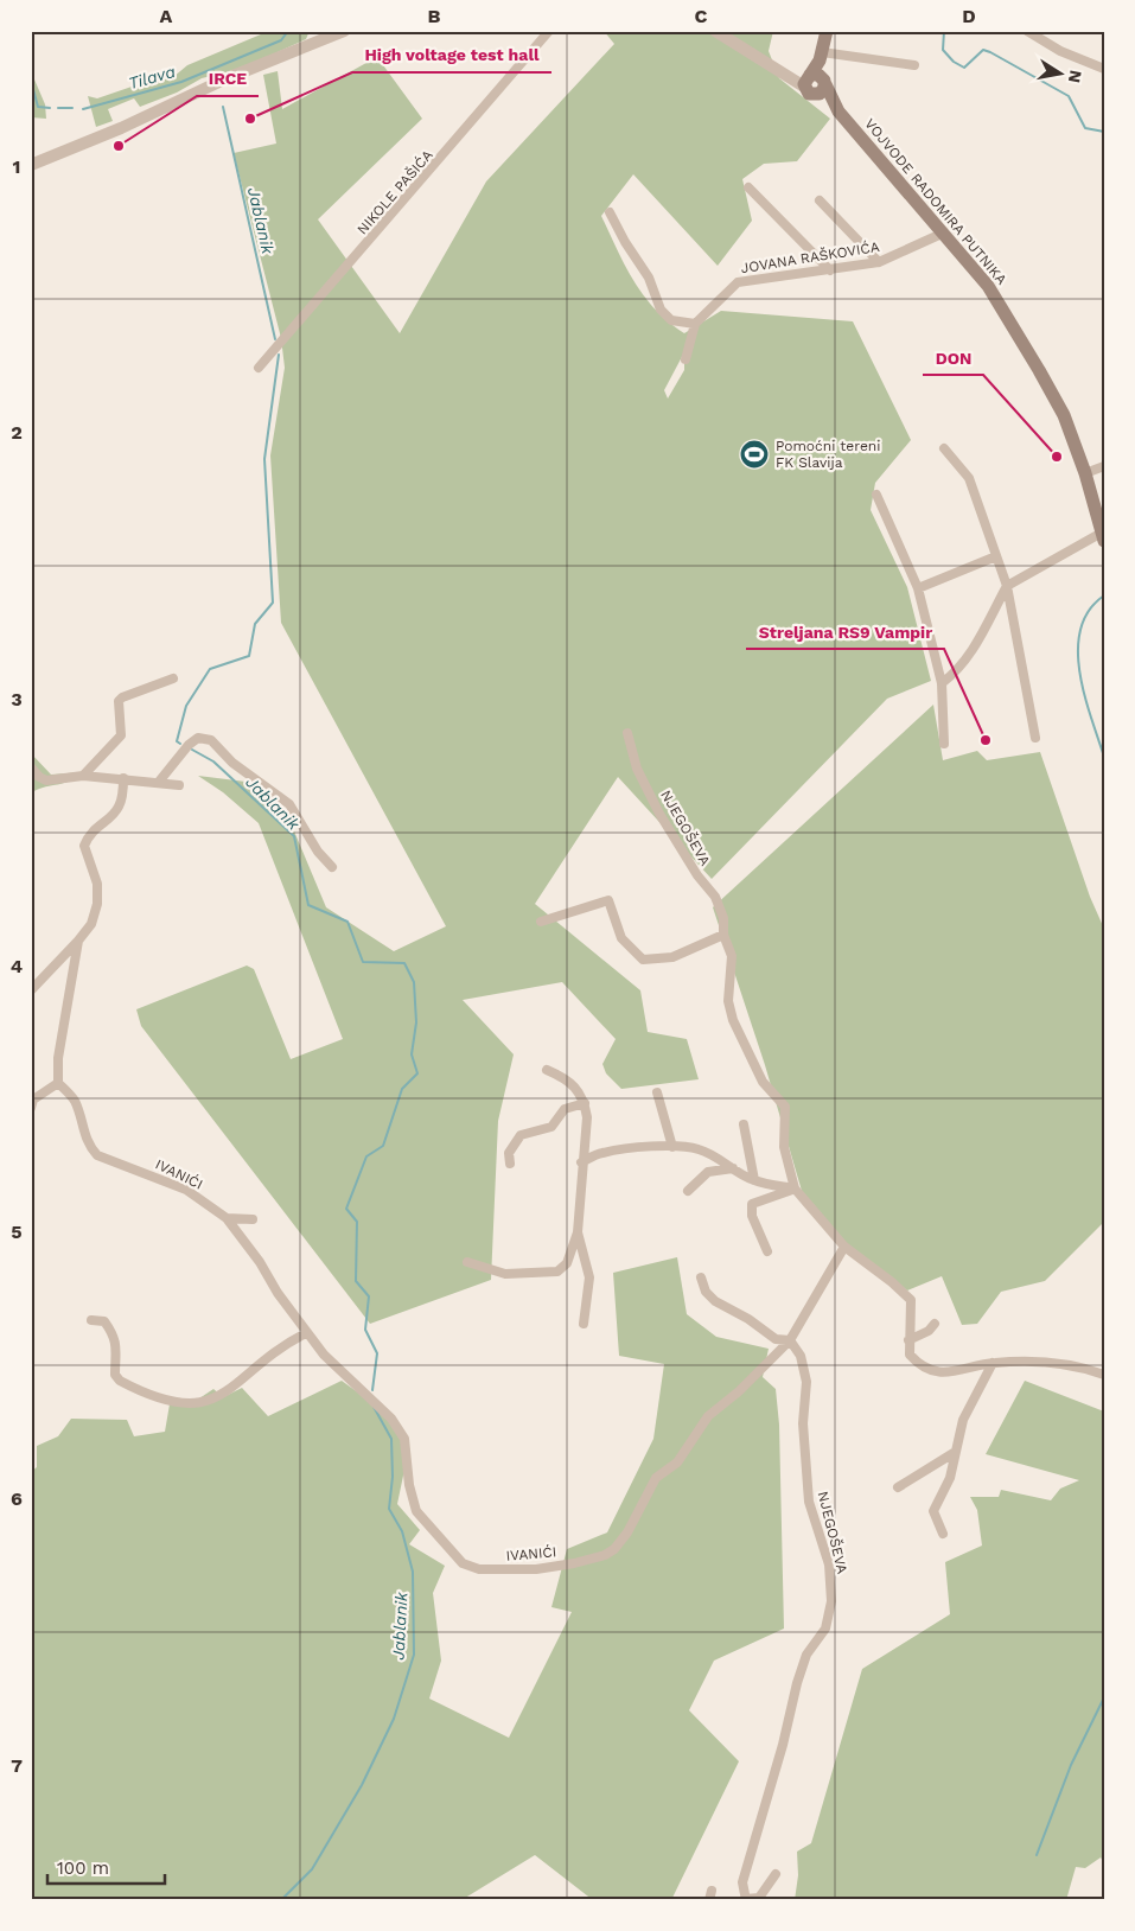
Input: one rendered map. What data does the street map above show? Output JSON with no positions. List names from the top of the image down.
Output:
{
  "streets": {
    "main road": ["VOJVODE RADOMIRA PUTNIKA"],
    "street": [
      "NIKOLE PAŠIĆA",
      "JOVANA RAŠKOVIĆA",
      "NJEGOŠEVA",
      "IVANIĆI"
    ]
  },
  "crossings": [
    ["VOJVODE RADOMIRA PUTNIKA", "JOVANA RAŠKOVIĆA"],
    ["NJEGOŠEVA", "IVANIĆI"]
  ],
  "water": ["Tilava", "Jablanik"],
  "places": {
    "other": [
      "High voltage test hall",
      "IRCE",
      "DON",
      "Streljana RS9 Vampir"
    ],
    "sports": ["Pomoćni tereni FK Slavija"]
  },
  "scale_bar": "100 m",
  "north": "right",
  "grid": {
    "columns": [
      "A",
      "B",
      "C",
      "D"
    ],
    "rows": [
      "1",
      "2",
      "3",
      "4",
      "5",
      "6",
      "7"
    ]
  }
}
